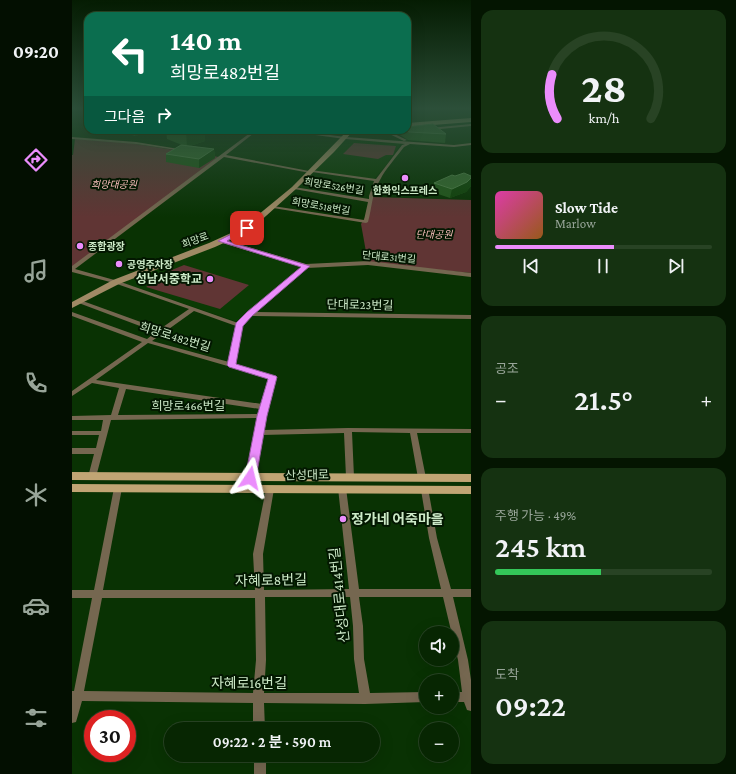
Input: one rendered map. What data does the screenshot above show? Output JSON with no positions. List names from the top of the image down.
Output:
{
  "streets": {
    "main road": ["희망로", "산성대로"],
    "street": [
      "희망로526번길",
      "희망로518번길",
      "단대로31번길",
      "단대로23번길",
      "희망로482번길",
      "희망로466번길",
      "자혜로8번길",
      "산성대로414번길",
      "자혜로16번길"
    ]
  },
  "crossings": [
    ["희망로526번길", "희망로518번길"],
    ["희망로526번길", "희망로"],
    ["희망로518번길", "희망로"],
    ["희망로", "단대로31번길"],
    ["산성대로", "산성대로414번길"],
    ["자혜로8번길", "산성대로414번길"],
    ["산성대로414번길", "자혜로16번길"]
  ],
  "parks": ["희망대공원", "단대공원"],
  "places": [
    "한화익스프레스",
    "종합광장",
    "공영주차장",
    "성남서중학교",
    "정가네 어죽마을"
  ],
  "page": {
    "tabs": "09:20",
    "turn": ["140 m", "희망로482번길"],
    "then": "그다음",
    "song": ["Slow Tide", "Marlow"],
    "tile": [
      "공조",
      ["주행 가능 · 49%", "245 km"],
      ["도착", "09:22"]
    ],
    "heat": ["−", "21.5°", "+"],
    "map_buttons": ["+", "−"],
    "limit": "30",
    "trip": "09:22 · 2 분 · 590 m",
    "gauge": ["28", "km/h"]
  }
}
